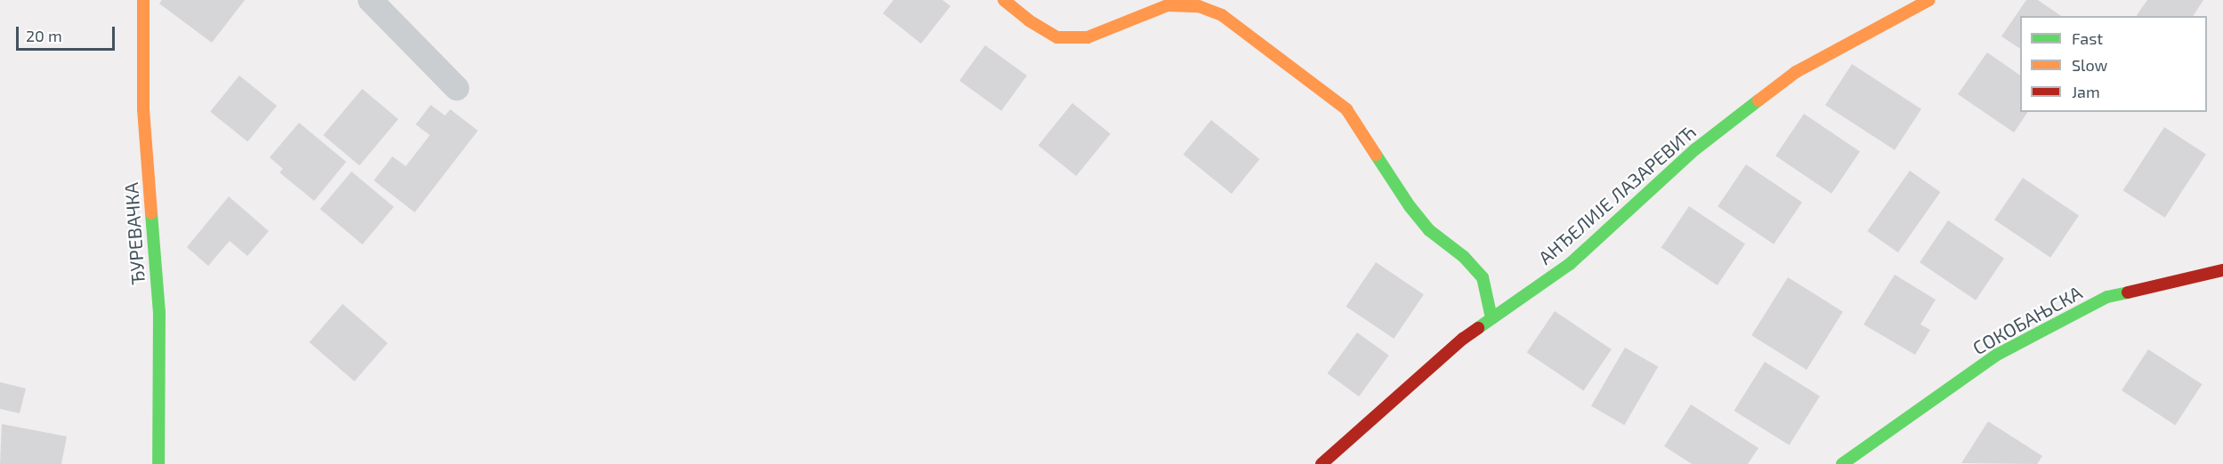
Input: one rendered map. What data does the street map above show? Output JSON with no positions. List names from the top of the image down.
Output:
{
  "streets": {
    "street": ["АНЂЕЛИЈЕ ЛАЗАРЕВИЋ", "ЂУРЕВАЧКА", "СОКОБАЊСКА"]
  },
  "legend": ["Fast", "Slow", "Jam"],
  "scale_bar": "20 m"
}
